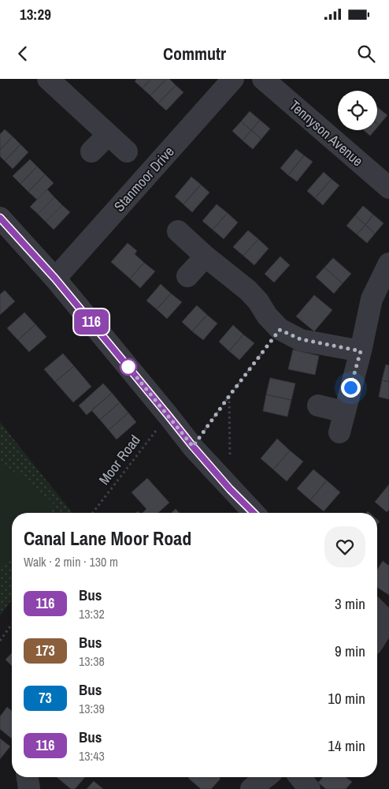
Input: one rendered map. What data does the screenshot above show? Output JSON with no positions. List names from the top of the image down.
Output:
{
  "streets": {
    "street": ["Tennyson Avenue", "Stanmoor Drive"],
    "path": ["Moor Road"]
  },
  "lines": ["bus line 116"],
  "page": {
    "status": "13:29",
    "header": "Commutr",
    "on_map": "116",
    "heading": ["Canal Lane Moor Road", "Walk · 2 min · 130 m"],
    "list": [
      {
        "mark": "116",
        "name": "Bus",
        "note": "13:32",
        "value": "3 min"
      },
      {
        "mark": "173",
        "name": "Bus",
        "note": "13:38",
        "value": "9 min"
      },
      {
        "mark": "73",
        "name": "Bus",
        "note": "13:39",
        "value": "10 min"
      },
      {
        "mark": "116",
        "name": "Bus",
        "note": "13:43",
        "value": "14 min"
      }
    ]
  }
}
